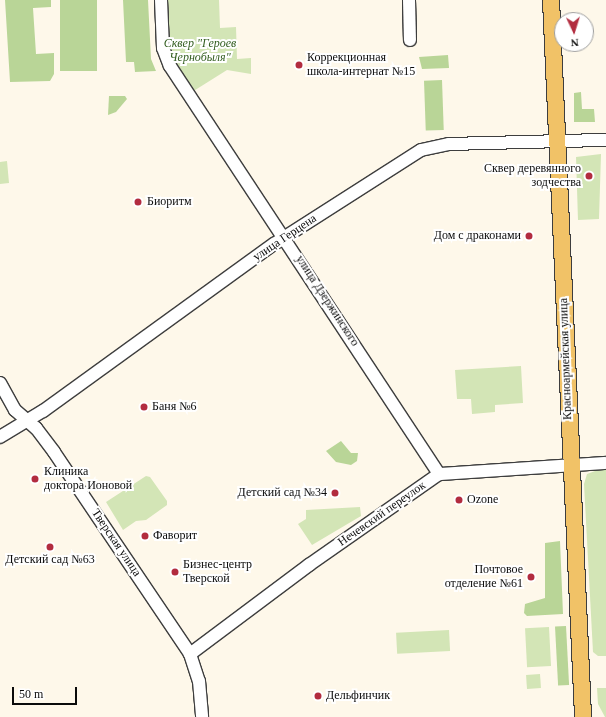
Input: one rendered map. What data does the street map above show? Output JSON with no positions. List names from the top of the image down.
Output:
{
  "streets": {
    "main road": ["Красноармейская улица"],
    "street": [
      "улица Герцена",
      "улица Дзержинского",
      "Нечевский переулок",
      "Тверская улица"
    ]
  },
  "crossings": [
    ["улица Герцена", "улица Дзержинского"],
    ["улица Герцена", "Красноармейская улица"],
    ["улица Герцена", "Тверская улица"],
    ["улица Дзержинского", "Нечевский переулок"],
    ["Красноармейская улица", "Нечевский переулок"],
    ["Нечевский переулок", "Тверская улица"]
  ],
  "parks": ["Сквер \"Героев Чернобыля\""],
  "places": [
    "Коррекционная школа-интернат №15",
    "Сквер деревянного зодчества",
    "Биоритм",
    "Дом с драконами",
    "Баня №6",
    "Клиника доктора Ионовой",
    "Детский сад №34",
    "Ozone",
    "Фаворит",
    "Детский сад №63",
    "Бизнес-центр Тверской",
    "Почтовое отделение №61",
    "Дельфинчик"
  ],
  "scale_bar": "50 m",
  "north": "bottom"
}
